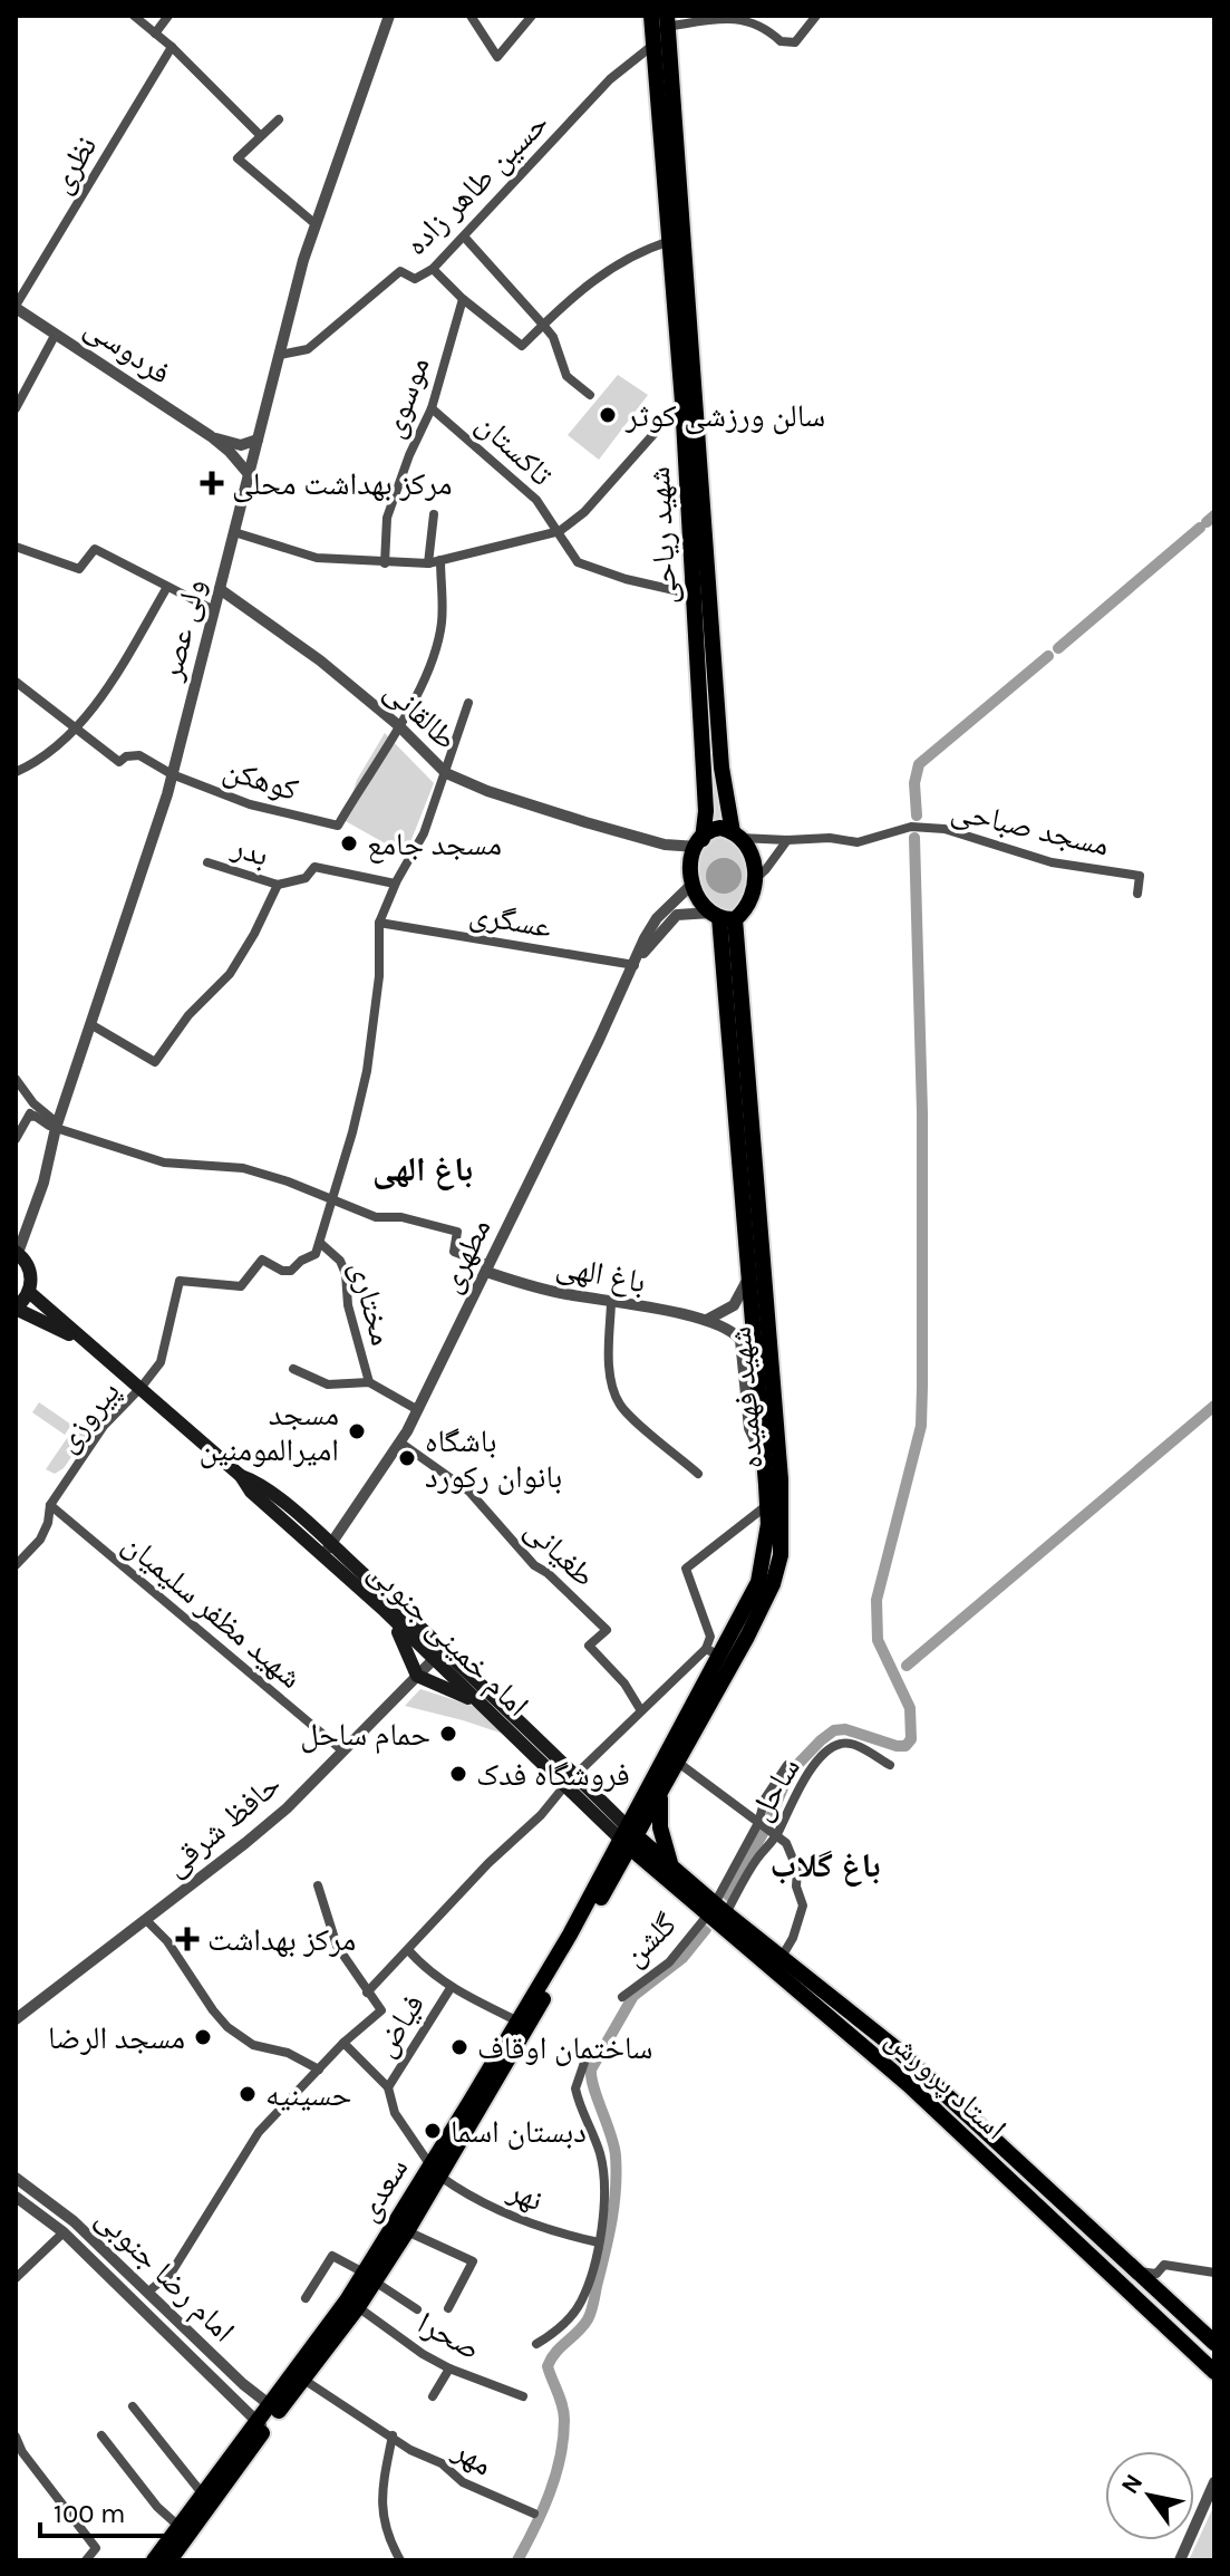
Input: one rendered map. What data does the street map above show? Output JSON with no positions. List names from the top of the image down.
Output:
{
  "streets": {
    "main road": [
      "شهید ریاحی",
      "شهید فهمیده",
      "امام خمینی جنوبی",
      "استاد پرورش",
      "سعدی"
    ],
    "street": [
      "نظری",
      "حسین طاهر زاده",
      "فردوسی",
      "موسوی",
      "تاکستان",
      "ولی عصر",
      "طالقانی",
      "کوهکن",
      "مسجد صباحی",
      "بدر",
      "عسگری",
      "مطهری",
      "باغ الهی",
      "مختاری",
      "پیروزی",
      "طغیانی",
      "شهید مظفر سلیمیان",
      "ساحل",
      "حافظ شرقی",
      "گلشن",
      "فیاض",
      "نهر",
      "امام رضا جنوبی",
      "صحرا",
      "مهر"
    ]
  },
  "crossings": [
    ["نظری", "فردوسی"],
    ["حسین طاهر زاده", "شهید ریاحی"],
    ["حسین طاهر زاده", "ولی عصر"],
    ["فردوسی", "ولی عصر"],
    ["موسوی", "تاکستان"],
    ["تاکستان", "شهید ریاحی"],
    ["شهید ریاحی", "شهید فهمیده"],
    ["ولی عصر", "طالقانی"],
    ["ولی عصر", "کوهکن"],
    ["طالقانی", "کوهکن"],
    ["عسگری", "مطهری"],
    ["مطهری", "باغ الهی"],
    ["مطهری", "مختاری"],
    ["مطهری", "طغیانی"],
    ["مطهری", "امام خمینی جنوبی"],
    ["مختاری", "پیروزی"],
    ["شهید فهمیده", "امام خمینی جنوبی"],
    ["شهید فهمیده", "استاد پرورش"],
    ["شهید فهمیده", "سعدی"],
    ["پیروزی", "شهید مظفر سلیمیان"],
    ["پیروزی", "امام خمینی جنوبی"],
    ["شهید مظفر سلیمیان", "حافظ شرقی"],
    ["امام خمینی جنوبی", "حافظ شرقی"],
    ["امام خمینی جنوبی", "استاد پرورش"],
    ["امام خمینی جنوبی", "سعدی"],
    ["ساحل", "گلشن"],
    ["ساحل", "استاد پرورش"],
    ["گلشن", "استاد پرورش"],
    ["استاد پرورش", "سعدی"],
    ["سعدی", "نهر"],
    ["سعدی", "امام رضا جنوبی"],
    ["سعدی", "صحرا"],
    ["سعدی", "مهر"]
  ],
  "districts": ["باغ الهی", "باغ گلاب"],
  "places": {
    "other": [
      "سالن ورزشی کوثر",
      "مسجد جامع",
      "مسجد امیرالمومنین",
      "باشگاه بانوان رکورد",
      "حمام ساحل",
      "فروشگاه فدک",
      "مسجد الرضا",
      "ساختمان اوقاف",
      "حسینیه",
      "دبستان اسما"
    ],
    "health": ["مرکز بهداشت محلی", "مرکز بهداشت"]
  },
  "scale_bar": "100 m",
  "north": "top left"
}
